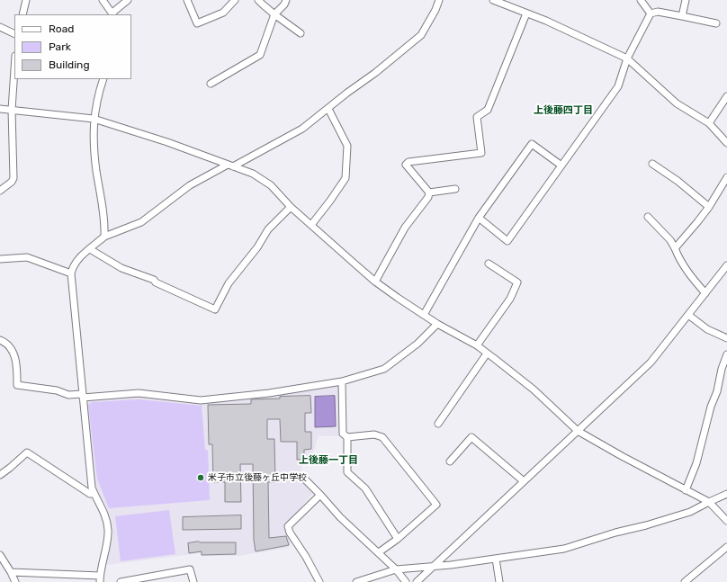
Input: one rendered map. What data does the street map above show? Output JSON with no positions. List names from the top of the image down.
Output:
{
  "districts": ["上後藤四丁目", "上後藤一丁目"],
  "places": ["米子市立後藤ヶ丘中学校"],
  "legend": ["Road", "Park", "Building"]
}
